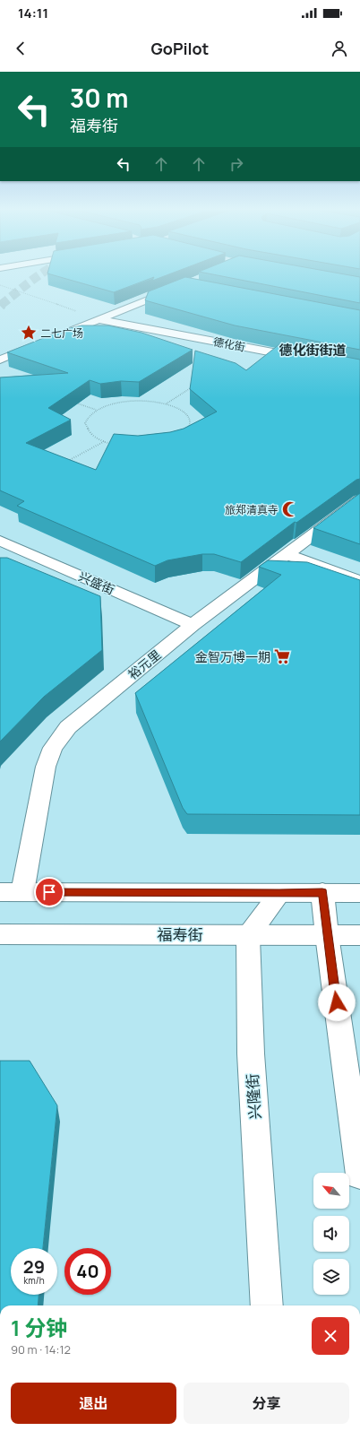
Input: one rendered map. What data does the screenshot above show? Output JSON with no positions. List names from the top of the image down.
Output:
{
  "streets": {
    "street": [
      "德化街",
      "兴盛街",
      "裕元里",
      "福寿街",
      "兴隆街"
    ]
  },
  "crossings": [
    ["兴盛街", "裕元里"],
    ["福寿街", "兴隆街"]
  ],
  "districts": ["德化街街道"],
  "places": {
    "place": ["二七广场"],
    "mosque": ["旅郑清真寺"],
    "supermarket": ["金智万博一期"]
  },
  "north": "top left",
  "page": {
    "status": "14:11",
    "header": "GoPilot",
    "turn": ["30 m", "福寿街"],
    "speed": "29 km/h",
    "limit": "40",
    "heading": ["1 分钟", "90 m · 14:12"],
    "buttons": ["退出", "分享"]
  }
}
